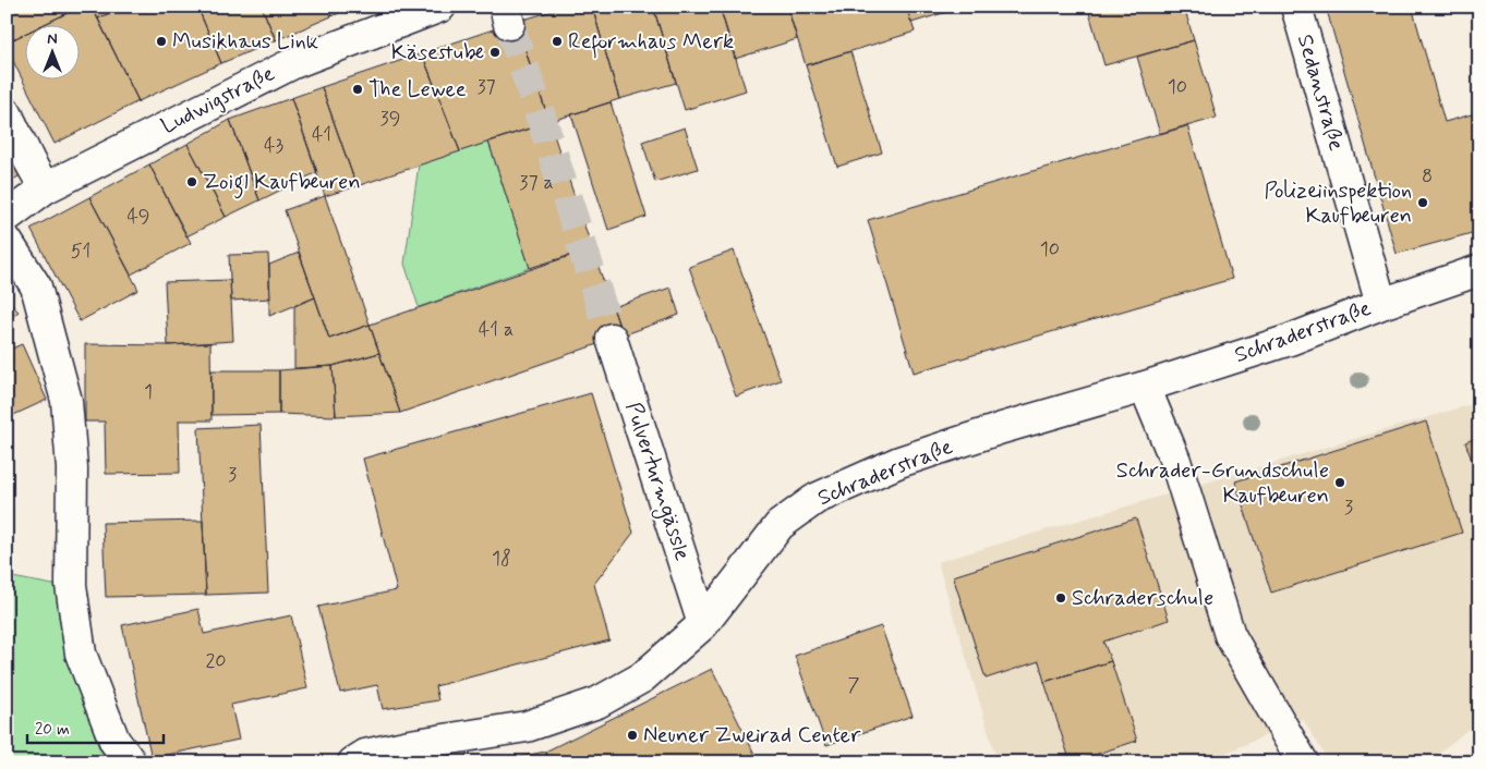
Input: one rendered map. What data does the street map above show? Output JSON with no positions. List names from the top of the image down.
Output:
{
  "streets": {
    "street": [
      "Sedanstraße",
      "Ludwigstraße",
      "Schraderstraße",
      "Pulverturmgässle"
    ]
  },
  "crossings": [
    ["Sedanstraße", "Schraderstraße"],
    ["Schraderstraße", "Pulverturmgässle"]
  ],
  "places": [
    "Musikhaus Link",
    "Reformhaus Merk",
    "Käsestube",
    "The Lewee",
    "Zoigl Kaufbeuren",
    "Polizeiinspektion Kaufbeuren",
    "Schrader-Grundschule Kaufbeuren",
    "Schraderschule",
    "Neuner Zweirad Center"
  ],
  "house_numbers": [
    "37",
    "10",
    "39",
    "41",
    "43",
    "8",
    "37 a",
    "49",
    "10",
    "51",
    "41 a",
    "1",
    "3",
    "3",
    "18",
    "20",
    "7"
  ],
  "scale_bar": "20 m",
  "north": "top"
}
